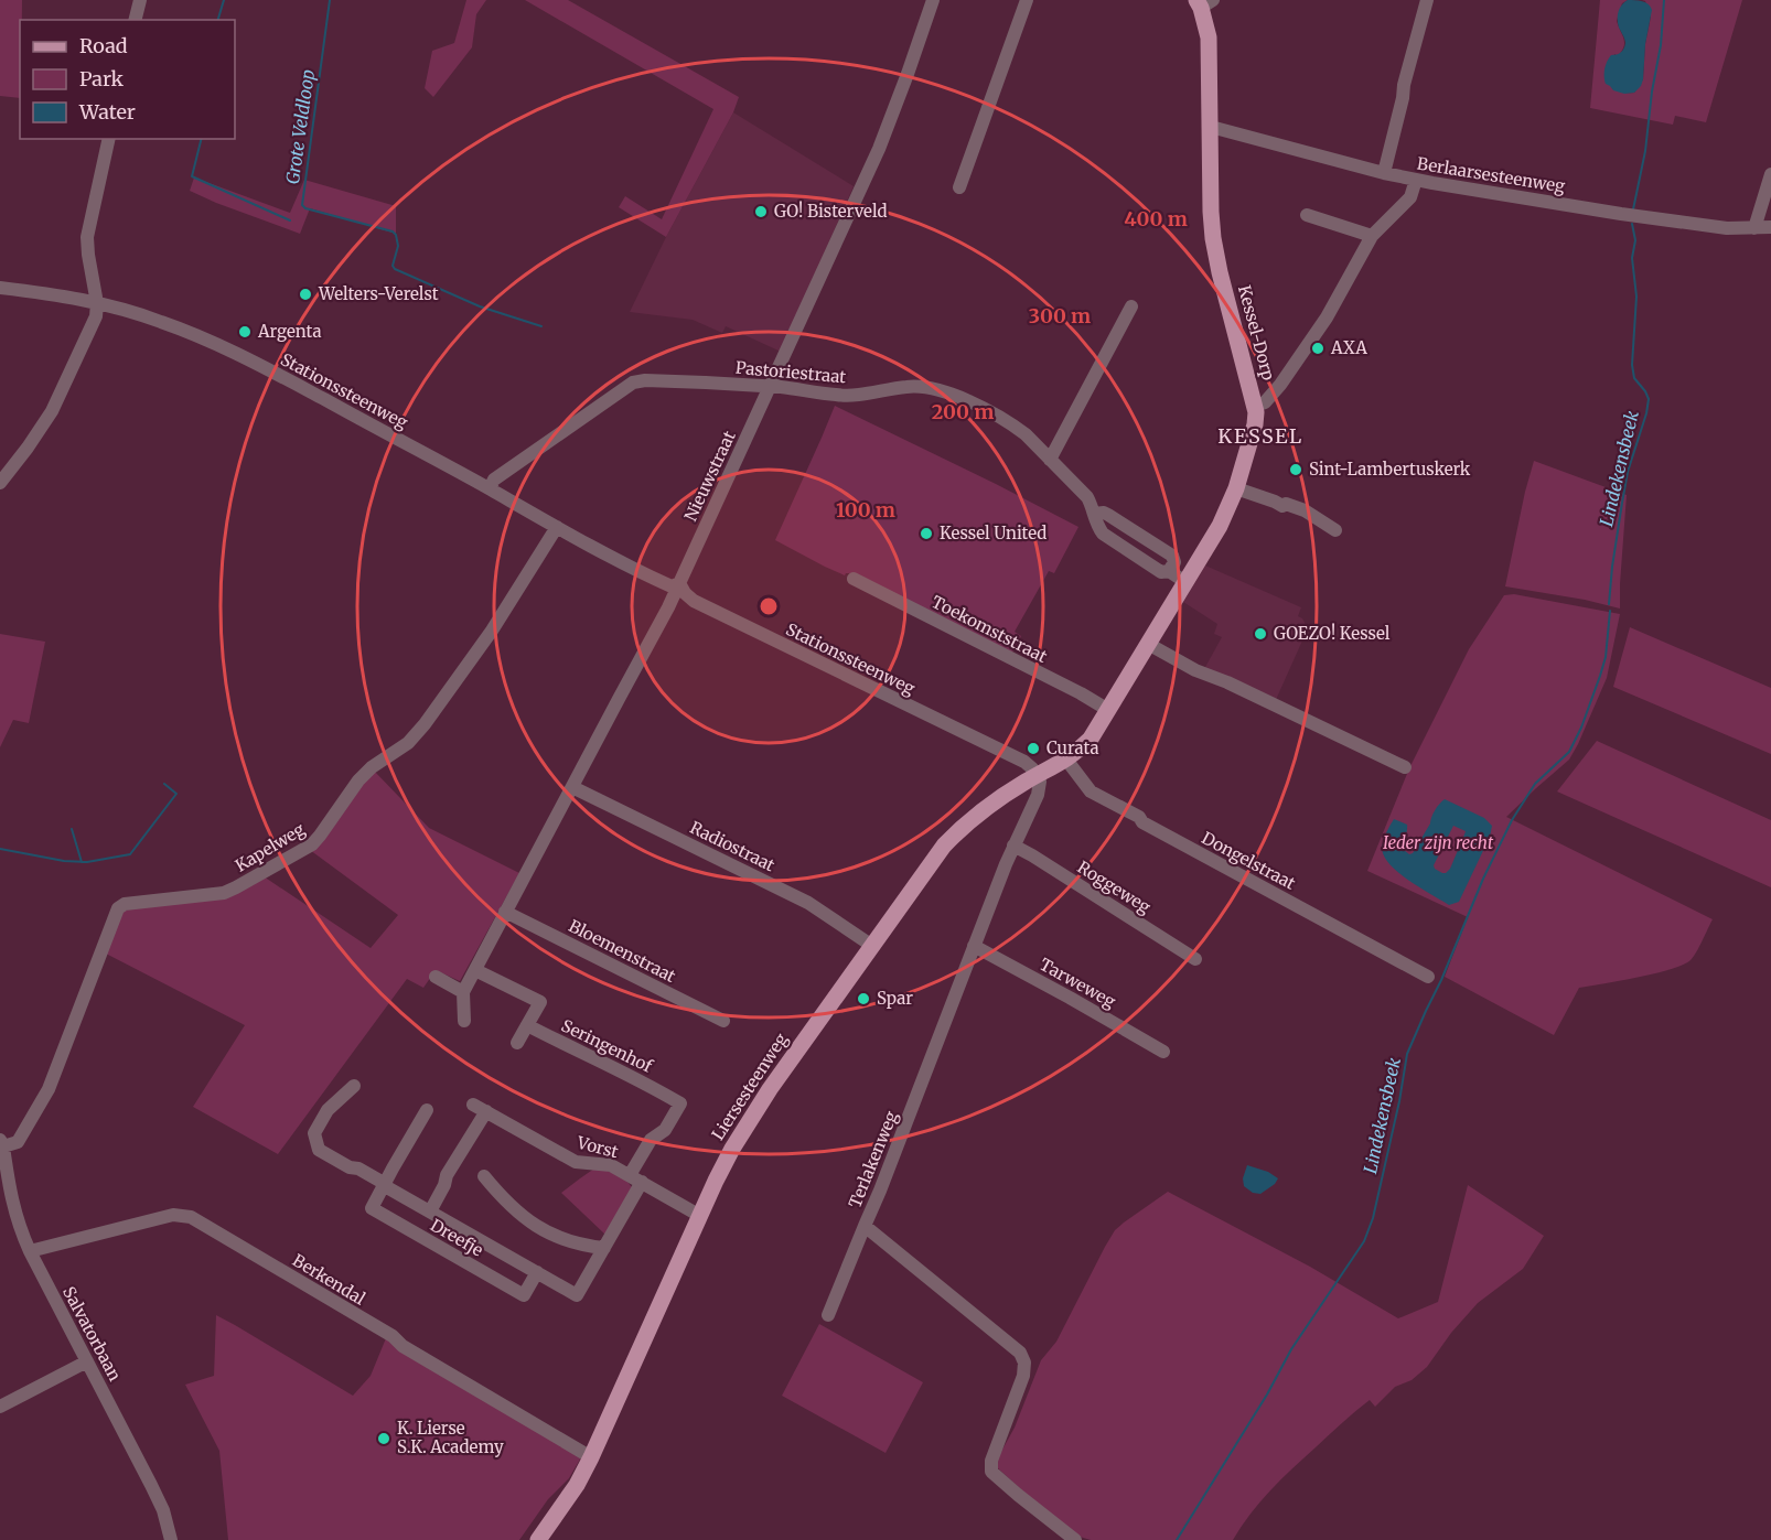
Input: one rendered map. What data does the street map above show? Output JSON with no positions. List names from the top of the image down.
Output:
{
  "streets": {
    "main road": ["Kessel-Dorp", "Liersesteenweg"],
    "street": [
      "Berlaarsesteenweg",
      "Pastoriestraat",
      "Stationssteenweg",
      "Nieuwstraat",
      "Toekomststraat",
      "Radiostraat",
      "Kapelweg",
      "Dongelstraat",
      "Roggeweg",
      "Bloemenstraat",
      "Tarweweg",
      "Seringenhof",
      "Vorst",
      "Terlakenweg",
      "Dreefje",
      "Berkendal",
      "Salvatorbaan"
    ]
  },
  "crossings": [
    ["Berlaarsesteenweg", "Kessel-Dorp"],
    ["Kessel-Dorp", "Toekomststraat"],
    ["Kessel-Dorp", "Dongelstraat"],
    ["Kessel-Dorp", "Liersesteenweg"],
    ["Pastoriestraat", "Stationssteenweg"],
    ["Pastoriestraat", "Nieuwstraat"],
    ["Stationssteenweg", "Nieuwstraat"],
    ["Stationssteenweg", "Kapelweg"],
    ["Stationssteenweg", "Liersesteenweg"],
    ["Stationssteenweg", "Terlakenweg"],
    ["Nieuwstraat", "Radiostraat"],
    ["Nieuwstraat", "Bloemenstraat"],
    ["Radiostraat", "Liersesteenweg"],
    ["Kapelweg", "Salvatorbaan"],
    ["Dongelstraat", "Liersesteenweg"],
    ["Roggeweg", "Terlakenweg"],
    ["Tarweweg", "Terlakenweg"],
    ["Seringenhof", "Vorst"],
    ["Liersesteenweg", "Vorst"],
    ["Liersesteenweg", "Terlakenweg"],
    ["Liersesteenweg", "Berkendal"],
    ["Berkendal", "Salvatorbaan"]
  ],
  "districts": ["KESSEL"],
  "water": ["Grote Veldloop", "Lindekensbeek"],
  "parks": ["Ieder zijn recht"],
  "places": [
    "GO! Bisterveld",
    "Welters-Verelst",
    "Argenta",
    "AXA",
    "Sint-Lambertuskerk",
    "Kessel United",
    "GOEZO! Kessel",
    "Curata",
    "Spar",
    "K. Lierse S.K. Academy"
  ],
  "legend": ["Road", "Park", "Water"],
  "rings": [
    "400 m",
    "300 m",
    "200 m",
    "100 m"
  ]
}
